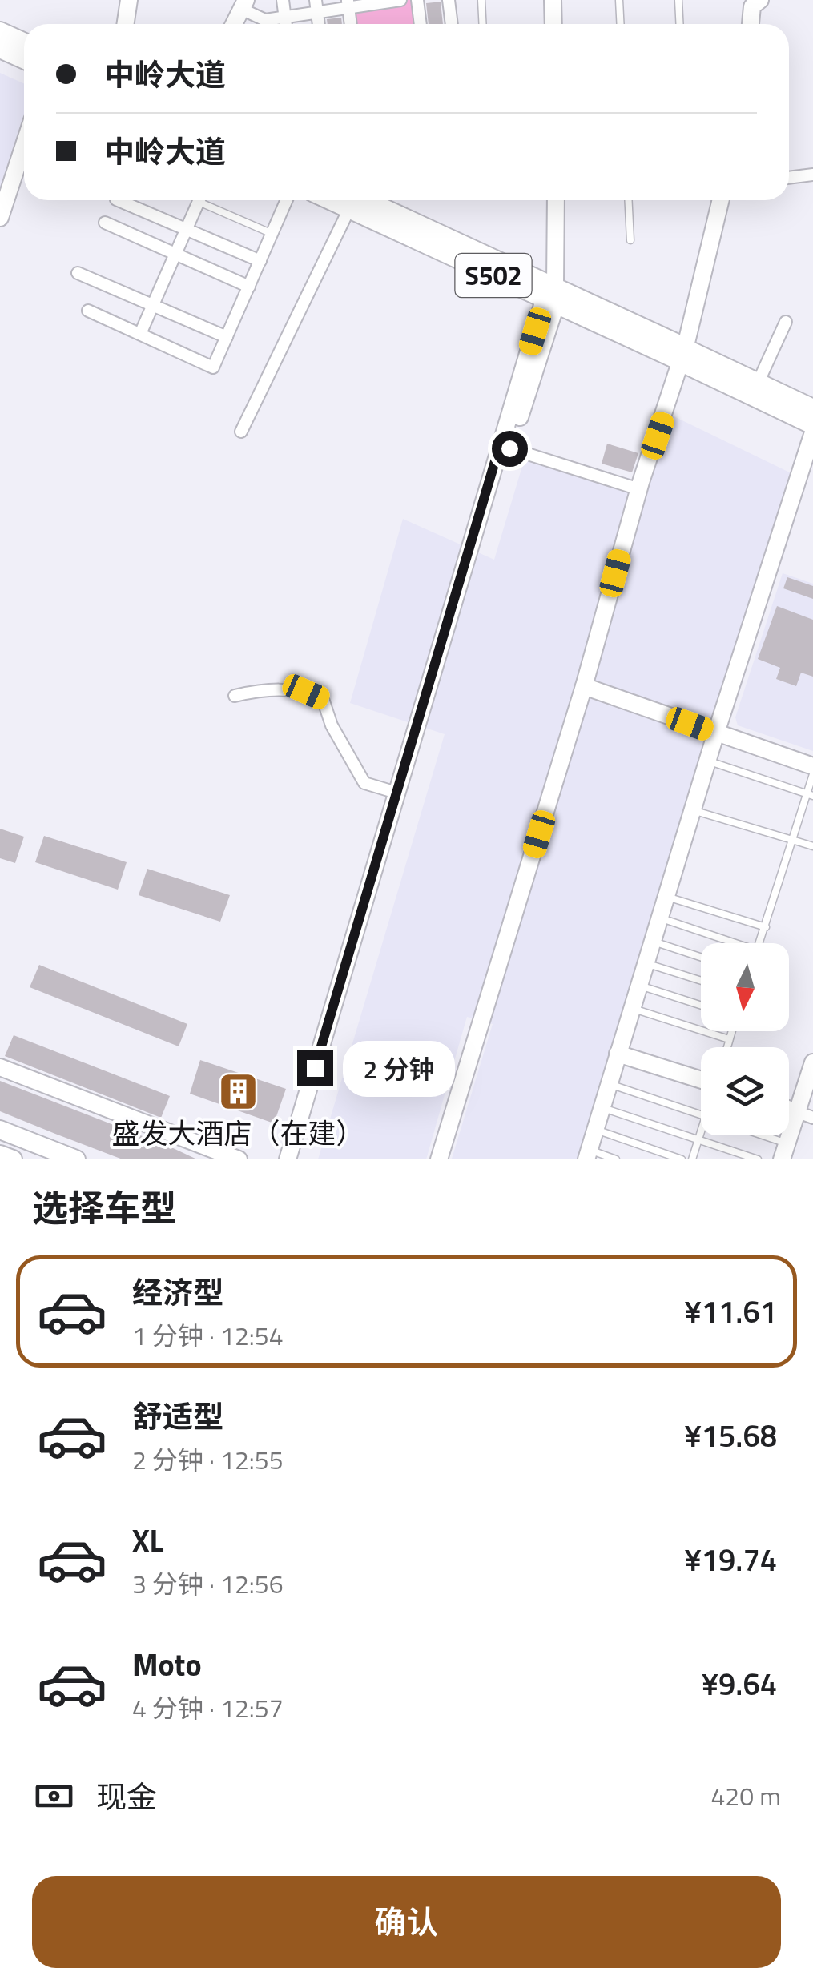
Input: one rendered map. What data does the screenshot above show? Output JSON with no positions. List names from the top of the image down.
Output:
{
  "streets": {
    "main road": ["S502"]
  },
  "places": {
    "building": ["盛发大酒店（在建）"]
  },
  "north": "bottom",
  "page": {
    "banner": ["中岭大道", "中岭大道"],
    "bubble": "2 分钟",
    "heading": "选择车型",
    "list": [
      {
        "name": "经济型",
        "note": "1 分钟 · 12:54",
        "value": "¥11.61"
      },
      {
        "name": "舒适型",
        "note": "2 分钟 · 12:55",
        "value": "¥15.68"
      },
      {
        "name": "XL",
        "note": "3 分钟 · 12:56",
        "value": "¥19.74"
      },
      {
        "name": "Moto",
        "note": "4 分钟 · 12:57",
        "value": "¥9.64"
      }
    ],
    "pay": ["现金", "420 m"],
    "buttons": "确认"
  }
}
